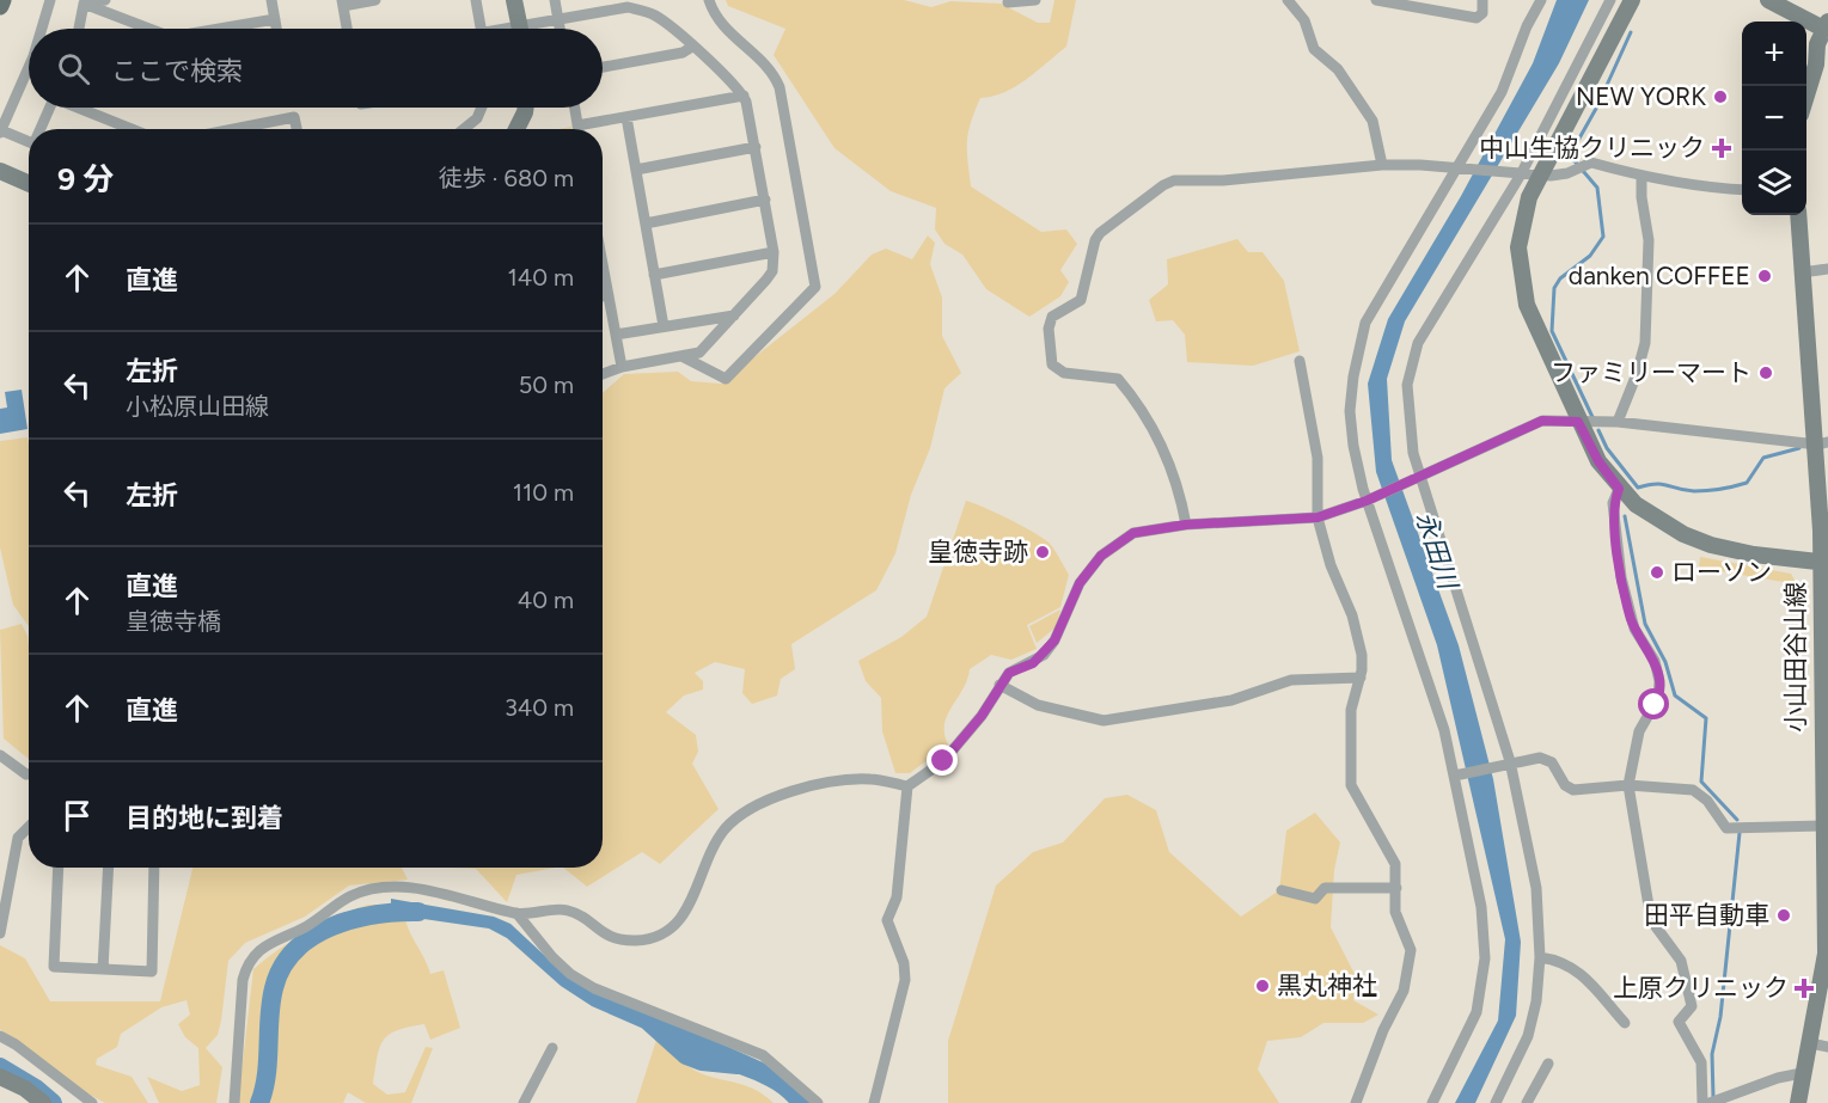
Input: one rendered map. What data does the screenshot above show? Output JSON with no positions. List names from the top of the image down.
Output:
{
  "streets": {
    "street": ["小山田谷山線"]
  },
  "water": ["永田川"],
  "places": {
    "other": [
      "NEW YORK",
      "danken COFFEE",
      "ファミリーマート",
      "皇徳寺跡",
      "ローソン",
      "田平自動車",
      "黒丸神社"
    ],
    "health": ["中山生協クリニック", "上原クリニック"]
  },
  "page": {
    "map_buttons": ["+", "−"],
    "search": "ここで検索",
    "heading": ["9 分", "徒歩 · 680 m"],
    "list": [
      ["直進", "140 m"],
      ["左折", "小松原山田線", "50 m"],
      ["左折", "110 m"],
      ["直進", "皇徳寺橋", "40 m"],
      ["直進", "340 m"],
      "目的地に到着"
    ]
  }
}
